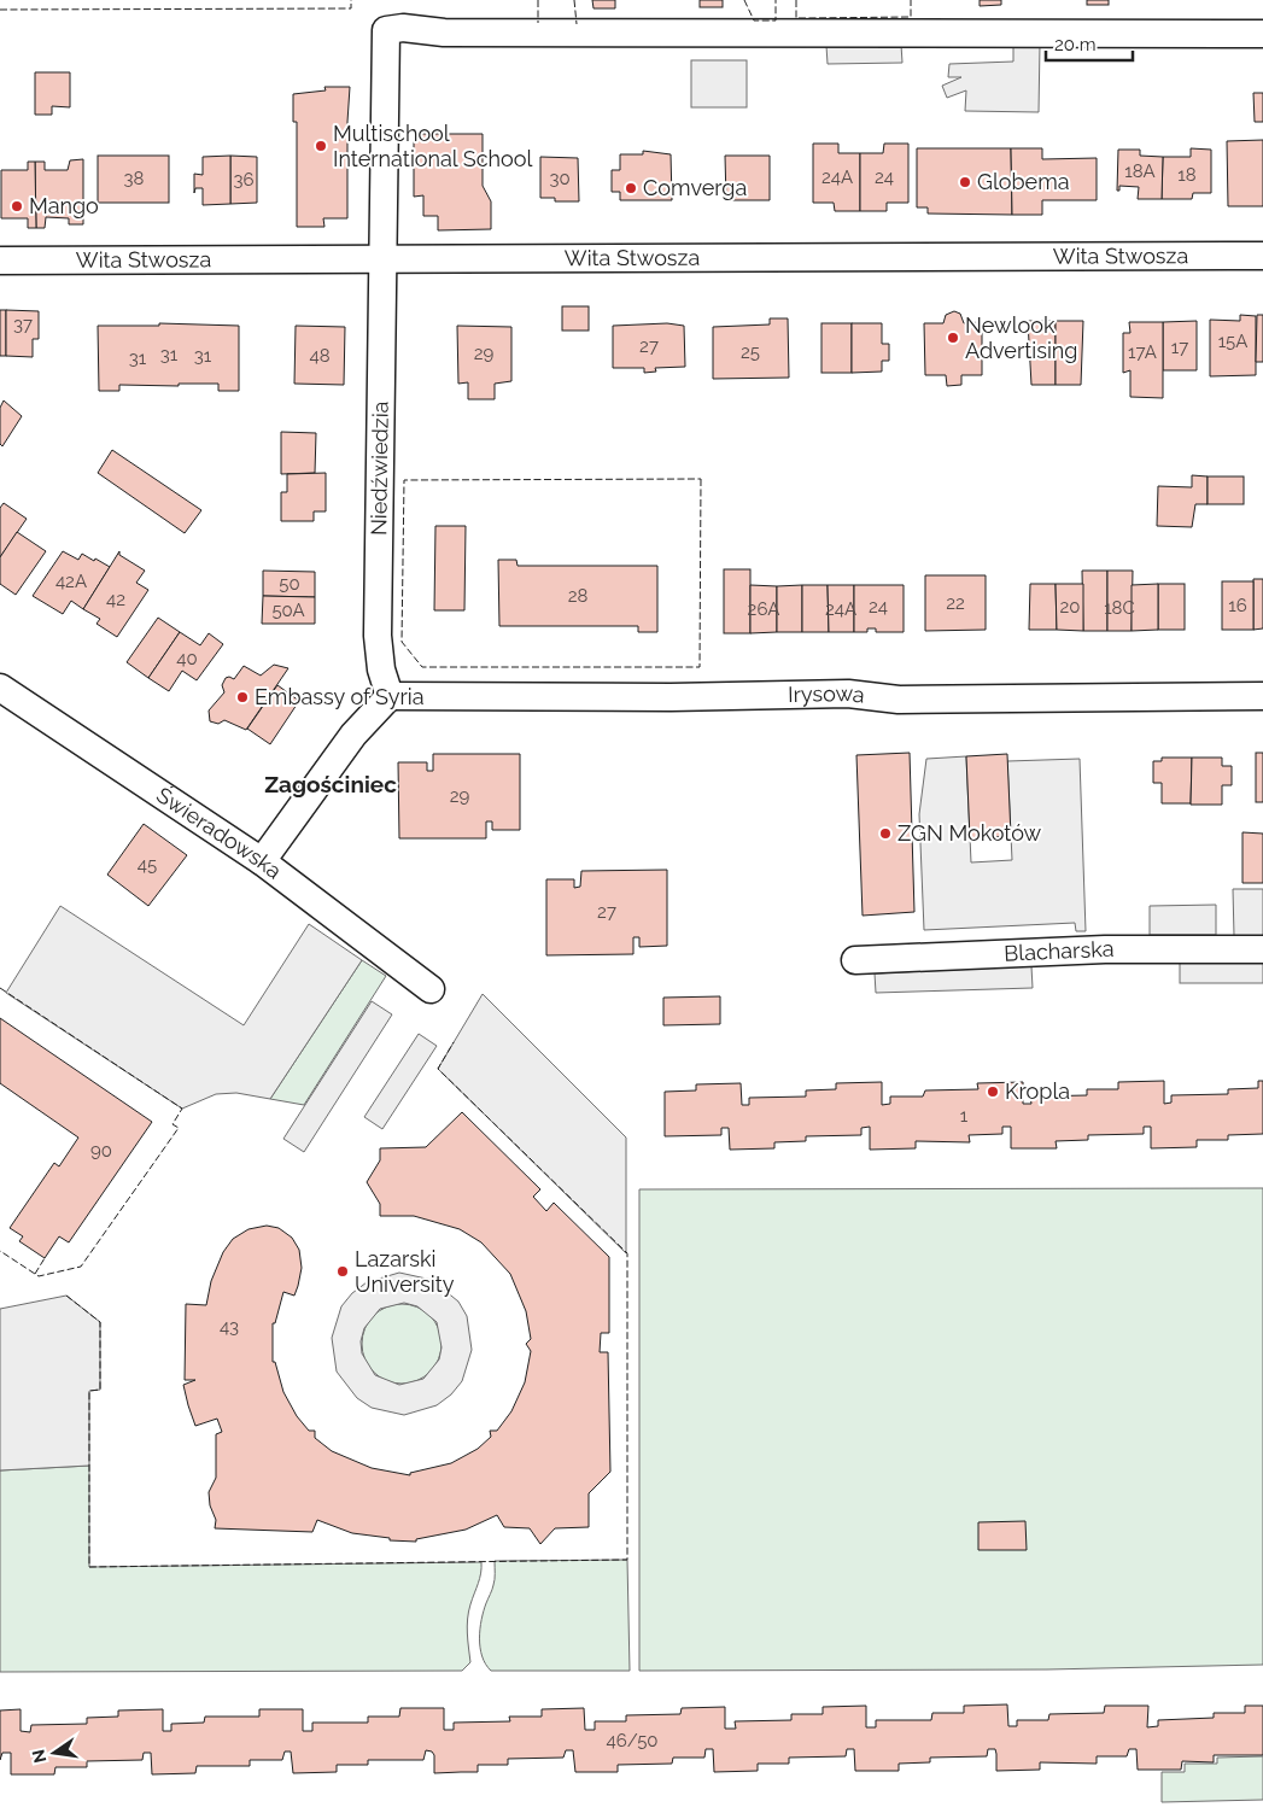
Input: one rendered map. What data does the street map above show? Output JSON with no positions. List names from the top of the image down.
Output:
{
  "streets": {
    "street": [
      "Wita Stwosza",
      "Niedźwiedzia",
      "Irysowa",
      "Świeradowska",
      "Blacharska"
    ]
  },
  "crossings": [
    ["Wita Stwosza", "Niedźwiedzia"],
    ["Niedźwiedzia", "Irysowa"]
  ],
  "districts": ["Zagościniec"],
  "places": [
    "Multischool International School",
    "Globema",
    "Comverga",
    "Mango",
    "Newlook Advertising",
    "Embassy of Syria",
    "ZGN Mokotów",
    "Kropla",
    "Lazarski University"
  ],
  "house_numbers": [
    "18A",
    "18",
    "24A",
    "24",
    "38",
    "30",
    "36",
    "37",
    "15A",
    "27",
    "17",
    "25",
    "17A",
    "29",
    "31",
    "31",
    "48",
    "31",
    "42A",
    "50",
    "28",
    "42",
    "22",
    "16",
    "24",
    "20",
    "18C",
    "26A",
    "24A",
    "50A",
    "40",
    "29",
    "45",
    "27",
    "1",
    "90",
    "43",
    "46/50"
  ],
  "scale_bar": "20 m",
  "north": "left"
}
